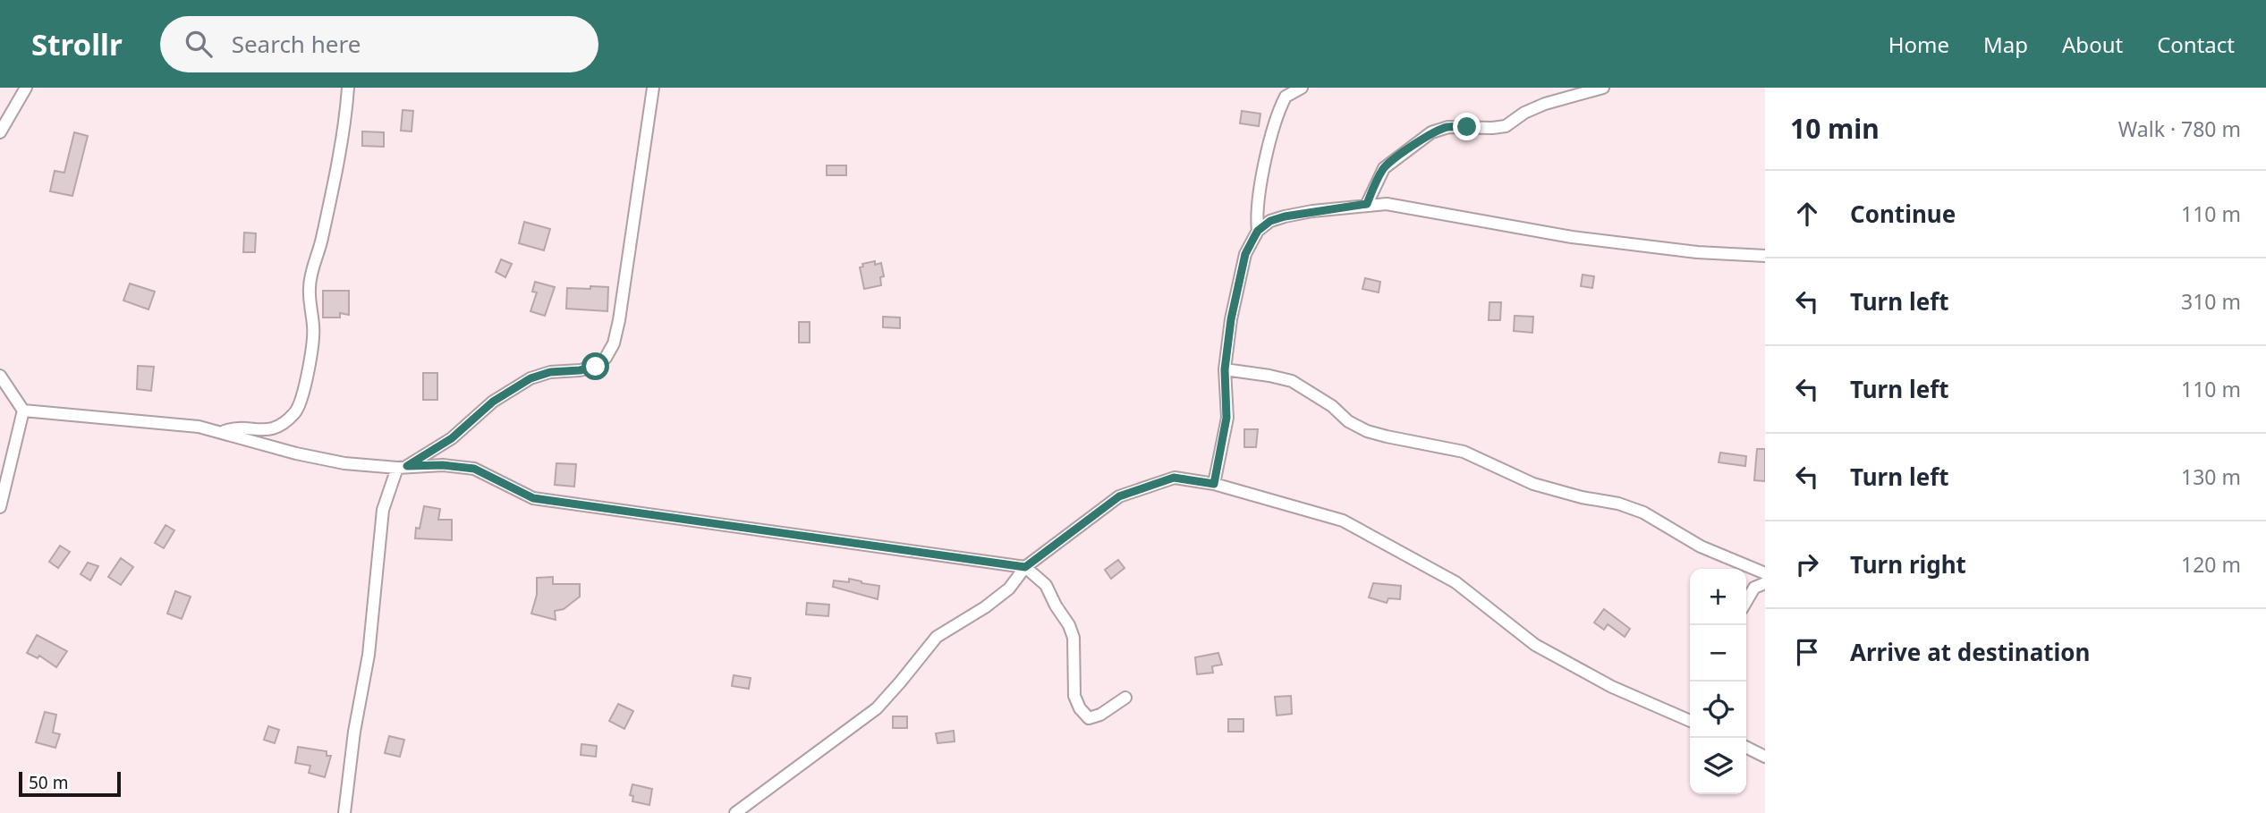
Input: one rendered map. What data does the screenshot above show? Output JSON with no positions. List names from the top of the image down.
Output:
{
  "scale_bar": "50 m",
  "page": {
    "header": "Strollr",
    "search": "Search here",
    "nav": [
      "Home",
      "Map",
      "About",
      "Contact"
    ],
    "heading": ["10 min", "Walk · 780 m"],
    "list": [
      ["Continue", "110 m"],
      ["Turn left", "310 m"],
      ["Turn left", "110 m"],
      ["Turn left", "130 m"],
      ["Turn right", "120 m"],
      "Arrive at destination"
    ],
    "map_buttons": ["+", "−"],
    "scale": "50 m"
  }
}
